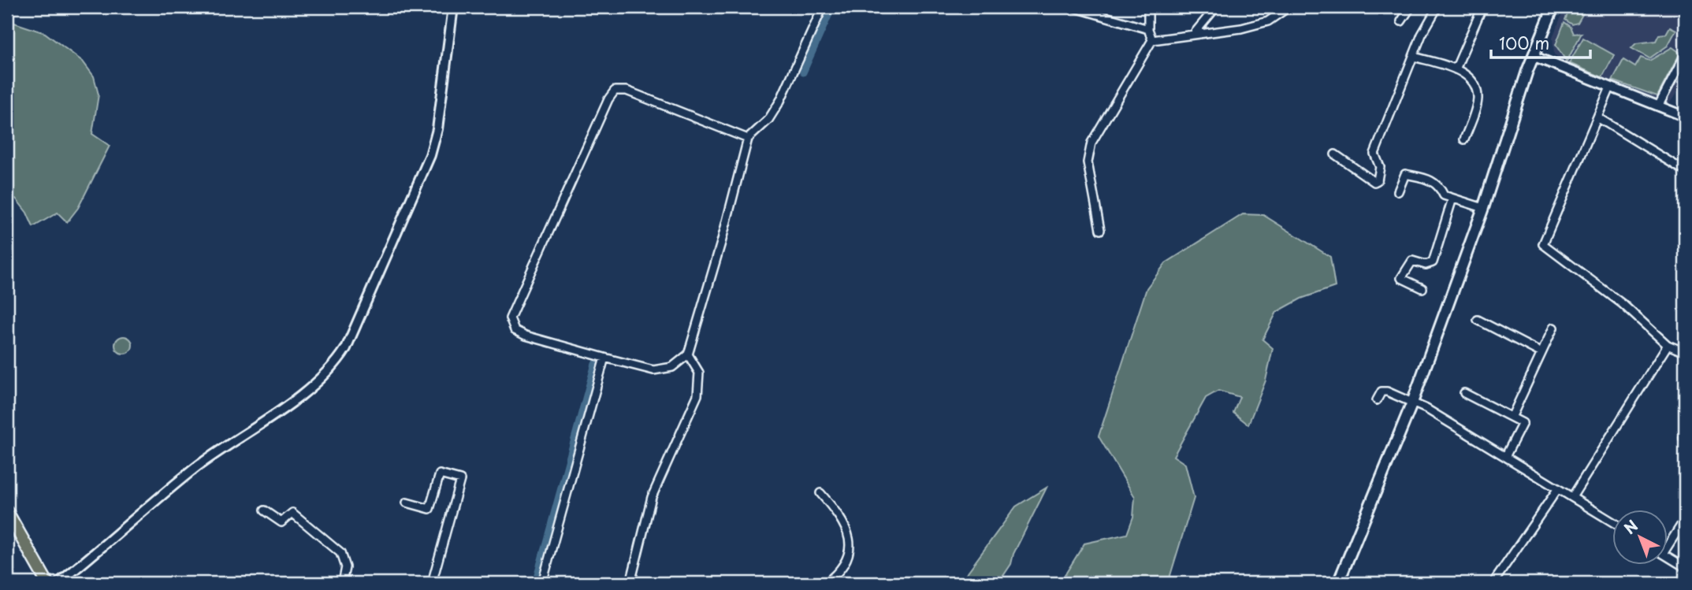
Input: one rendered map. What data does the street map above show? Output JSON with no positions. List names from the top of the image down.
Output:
{
  "scale_bar": "100 m",
  "north": "top left"
}
